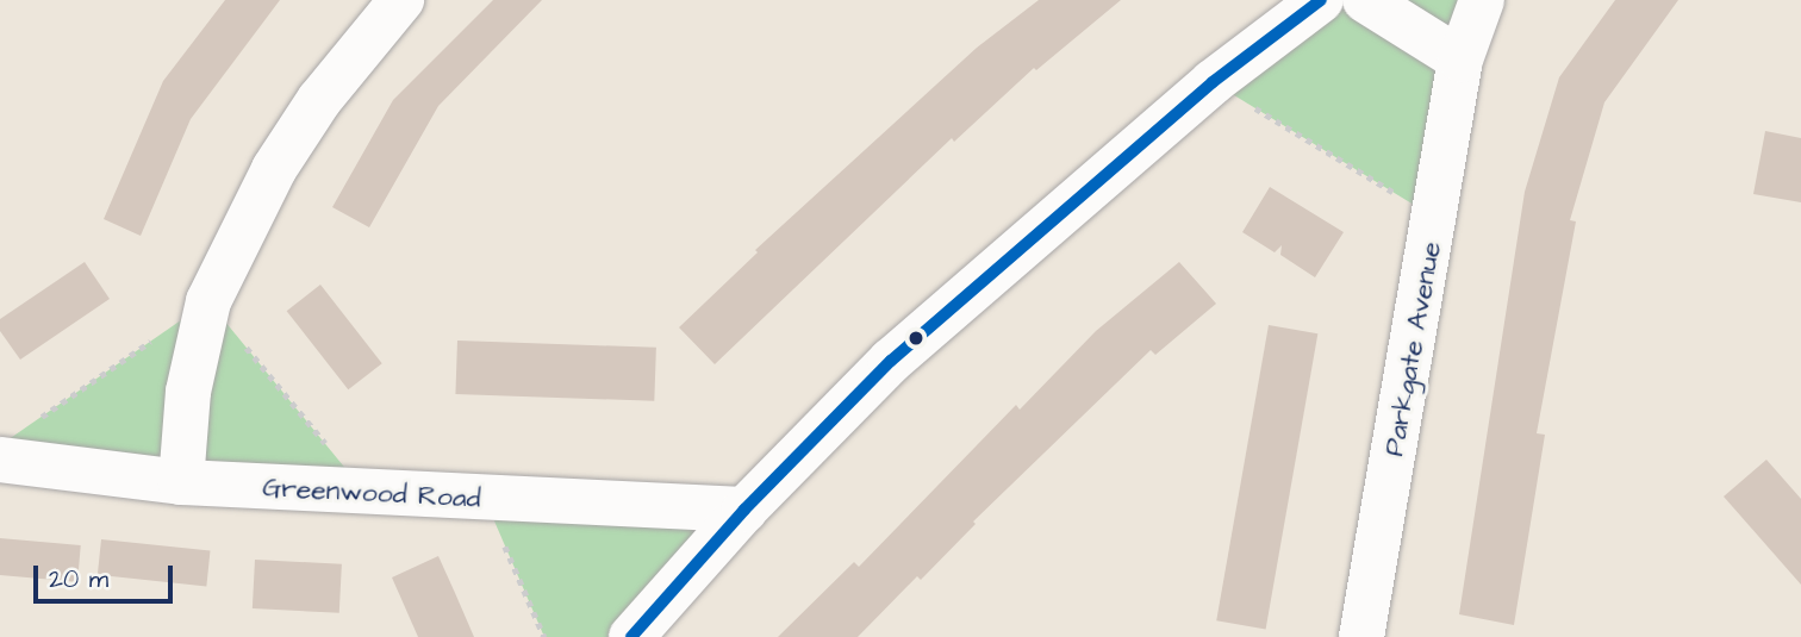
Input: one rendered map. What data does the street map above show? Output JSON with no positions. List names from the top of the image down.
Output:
{
  "streets": {
    "street": ["Parkgate Avenue", "Greenwood Road"]
  },
  "scale_bar": "20 m"
}
